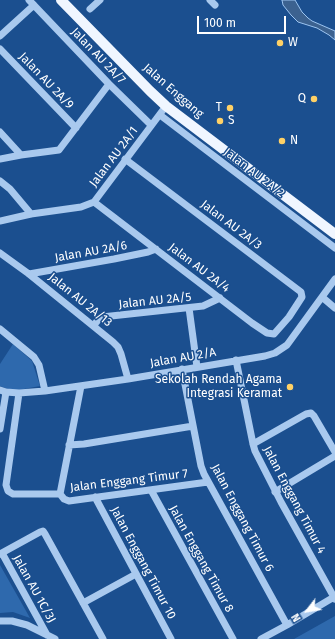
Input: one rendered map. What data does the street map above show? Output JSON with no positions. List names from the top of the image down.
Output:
{
  "streets": {
    "main road": ["Jalan Enggang"],
    "street": [
      "Jalan AU 2A/7",
      "Jalan AU 2A/9",
      "Jalan AU 2A/1",
      "Jalan AU 2A/2",
      "Jalan AU 2A/3",
      "Jalan AU 2A/6",
      "Jalan AU 2A/4",
      "Jalan AU 2A/13",
      "Jalan AU 2A/5",
      "Jalan AU 2/A",
      "Jalan Enggang Timur 7",
      "Jalan Enggang Timur 4",
      "Jalan Enggang Timur 6",
      "Jalan Enggang Timur 8",
      "Jalan Enggang Timur 10",
      "Jalan AU 1C/3J"
    ]
  },
  "crossings": [
    ["Jalan AU 2A/7", "Jalan AU 2A/1"],
    ["Jalan Enggang", "Jalan AU 2A/1"],
    ["Jalan AU 2A/1", "Jalan AU 2A/2"],
    ["Jalan AU 2A/1", "Jalan AU 2A/3"],
    ["Jalan AU 2A/1", "Jalan AU 2A/4"],
    ["Jalan AU 2A/3", "Jalan AU 2A/4"],
    ["Jalan AU 2A/6", "Jalan AU 2A/4"],
    ["Jalan AU 2A/6", "Jalan AU 2A/13"],
    ["Jalan AU 2A/4", "Jalan AU 2A/5"],
    ["Jalan AU 2A/13", "Jalan AU 2A/5"],
    ["Jalan AU 2A/13", "Jalan AU 2/A"],
    ["Jalan AU 2/A", "Jalan Enggang Timur 7"],
    ["Jalan AU 2/A", "Jalan Enggang Timur 4"],
    ["Jalan AU 2/A", "Jalan Enggang Timur 6"],
    ["Jalan Enggang Timur 7", "Jalan Enggang Timur 6"],
    ["Jalan Enggang Timur 7", "Jalan Enggang Timur 8"],
    ["Jalan Enggang Timur 7", "Jalan Enggang Timur 10"]
  ],
  "places": [
    "W",
    "Q",
    "T",
    "S",
    "N",
    "Sekolah Rendah Agama Integrasi Keramat"
  ],
  "scale_bar": "100 m",
  "north": "bottom left"
}
